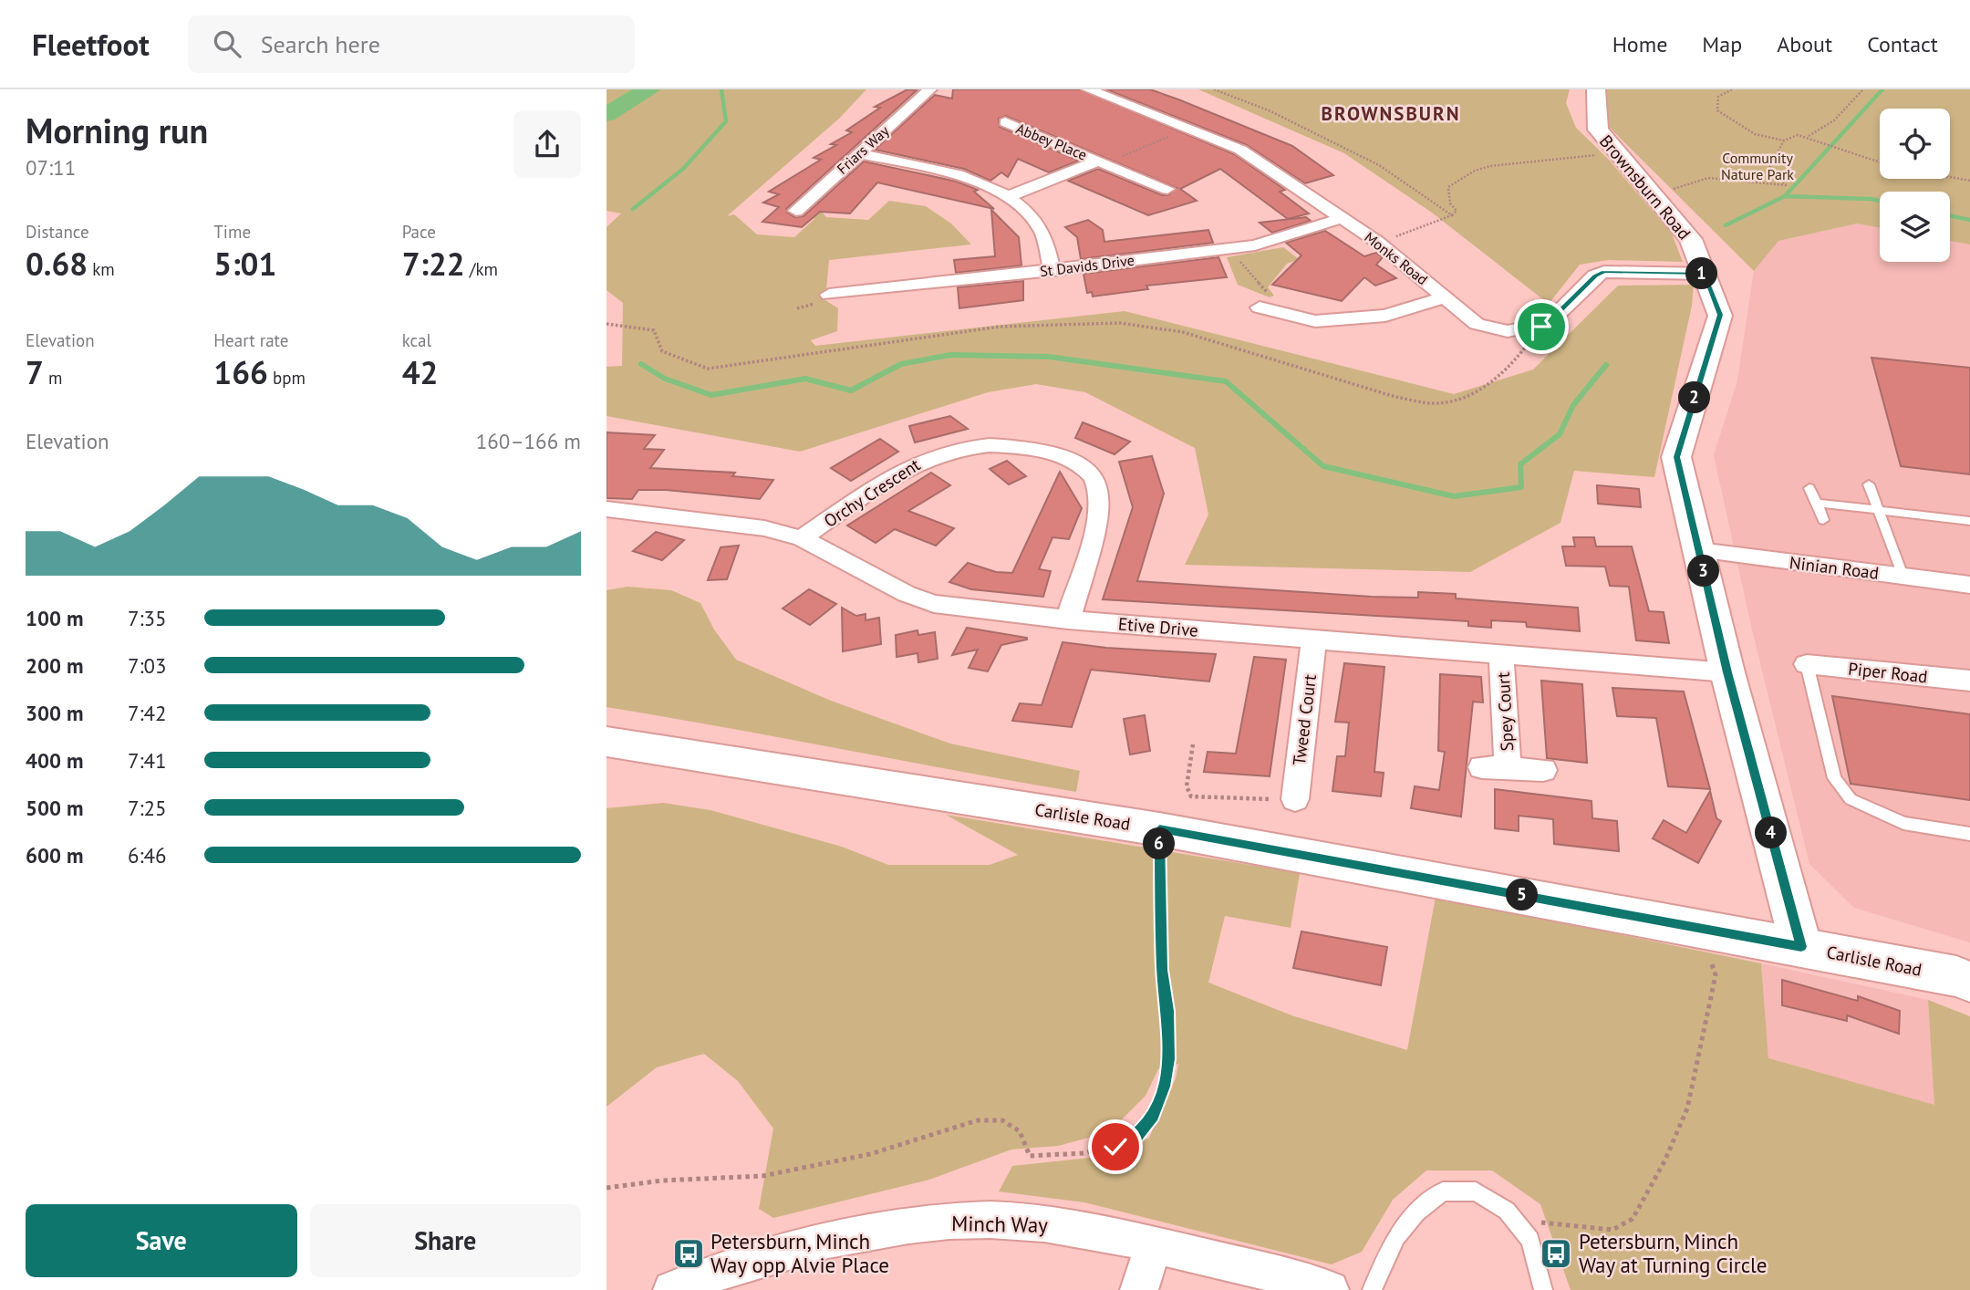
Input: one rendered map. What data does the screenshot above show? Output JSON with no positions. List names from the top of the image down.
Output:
{
  "streets": {
    "main road": ["Brownsburn Road", "Carlisle Road"],
    "street": [
      "Abbey Place",
      "Friars Way",
      "Monks Road",
      "St Davids Drive",
      "Orchy Crescent",
      "Ninian Road",
      "Etive Drive",
      "Piper Road",
      "Spey Court",
      "Tweed Court",
      "Minch Way"
    ]
  },
  "crossings": [
    ["Brownsburn Road", "Monks Road"],
    ["Brownsburn Road", "Ninian Road"],
    ["Brownsburn Road", "Etive Drive"],
    ["Brownsburn Road", "Carlisle Road"],
    ["Monks Road", "St Davids Drive"],
    ["Orchy Crescent", "Etive Drive"],
    ["Etive Drive", "Spey Court"],
    ["Etive Drive", "Tweed Court"]
  ],
  "districts": ["BROWNSBURN"],
  "parks": ["Community Nature Park"],
  "places": {
    "bus stop": ["Petersburn, Minch Way opp Alvie Place", "Petersburn, Minch Way at Turning Circle"]
  },
  "page": {
    "header": "Fleetfoot",
    "search": "Search here",
    "nav": [
      "Home",
      "Map",
      "About",
      "Contact"
    ],
    "heading": ["Morning run", "07:11"],
    "stats": [
      ["Distance", "0.68 km"],
      ["Time", "5:01"],
      ["Pace", "7:22 /km"],
      ["Elevation", "7 m"],
      ["Heart rate", "166 bpm"],
      ["kcal", "42"]
    ],
    "pins": [
      "1",
      "2",
      "3",
      "4",
      "6",
      "5"
    ],
    "chart": ["Elevation", "160–166 m"],
    "list": [
      {
        "name": "100 m",
        "note": "7:35"
      },
      {
        "name": "200 m",
        "note": "7:03"
      },
      {
        "name": "300 m",
        "note": "7:42"
      },
      {
        "name": "400 m",
        "note": "7:41"
      },
      {
        "name": "500 m",
        "note": "7:25"
      },
      {
        "name": "600 m",
        "note": "6:46"
      }
    ],
    "buttons": ["Save", "Share"]
  }
}
